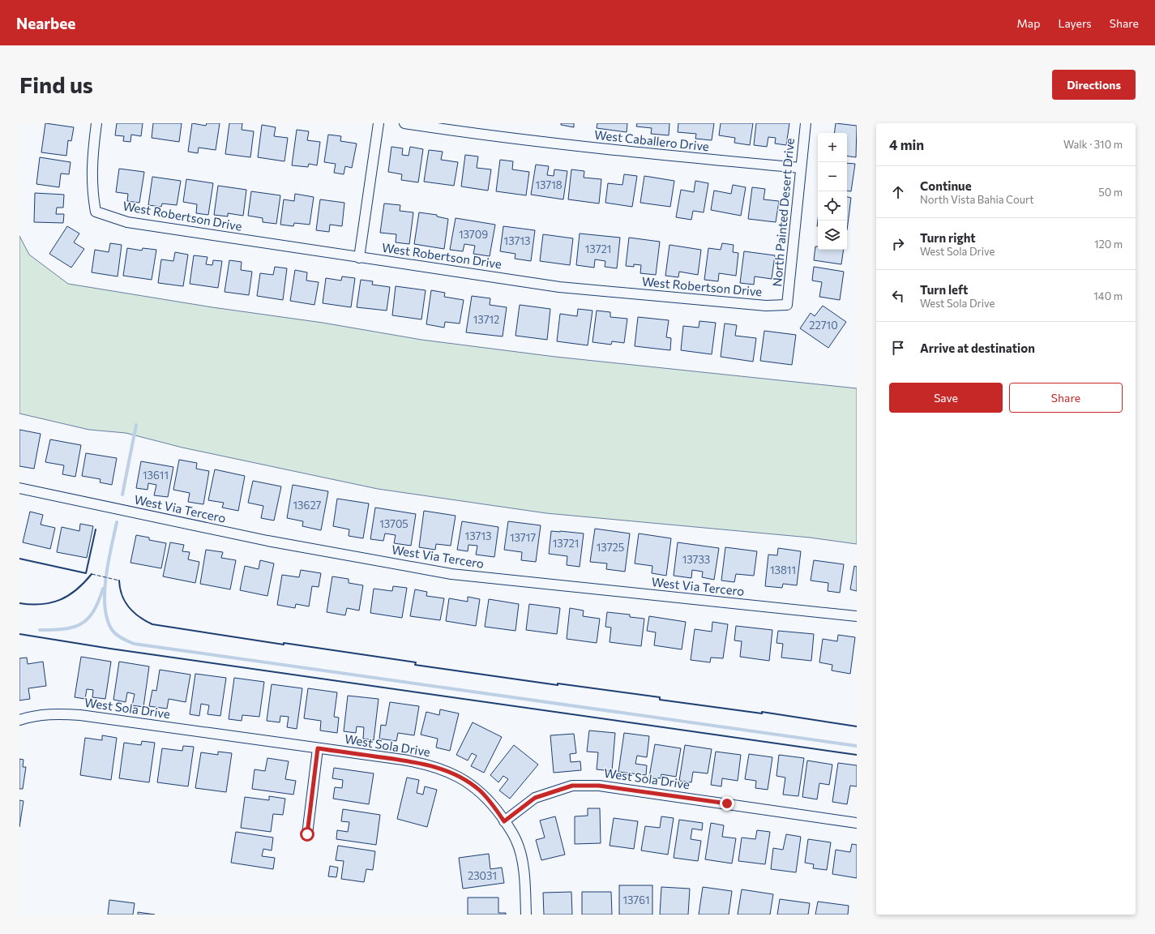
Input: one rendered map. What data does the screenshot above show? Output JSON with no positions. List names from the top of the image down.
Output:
{
  "streets": {
    "street": [
      "West Caballero Drive",
      "North Painted Desert Drive",
      "West Robertson Drive",
      "West Via Tercero",
      "West Sola Drive"
    ]
  },
  "crossings": [
    ["West Caballero Drive", "North Painted Desert Drive"],
    ["North Painted Desert Drive", "West Robertson Drive"]
  ],
  "house_numbers": [
    "13718",
    "13709",
    "13713",
    "13721",
    "13712",
    "22710",
    "13611",
    "13627",
    "13705",
    "13713",
    "13717",
    "13721",
    "13725",
    "13733",
    "13811",
    "23031",
    "13761"
  ],
  "page": {
    "header": "Nearbee",
    "nav": ["Map", "Layers", "Share"],
    "buttons": [
      "Directions",
      ["Save", "Share"]
    ],
    "title": "Find us",
    "heading": ["4 min", "Walk · 310 m"],
    "map_buttons": ["+", "−"],
    "list": [
      ["Continue", "North Vista Bahia Court", "50 m"],
      ["Turn right", "West Sola Drive", "120 m"],
      ["Turn left", "West Sola Drive", "140 m"],
      "Arrive at destination"
    ]
  }
}
